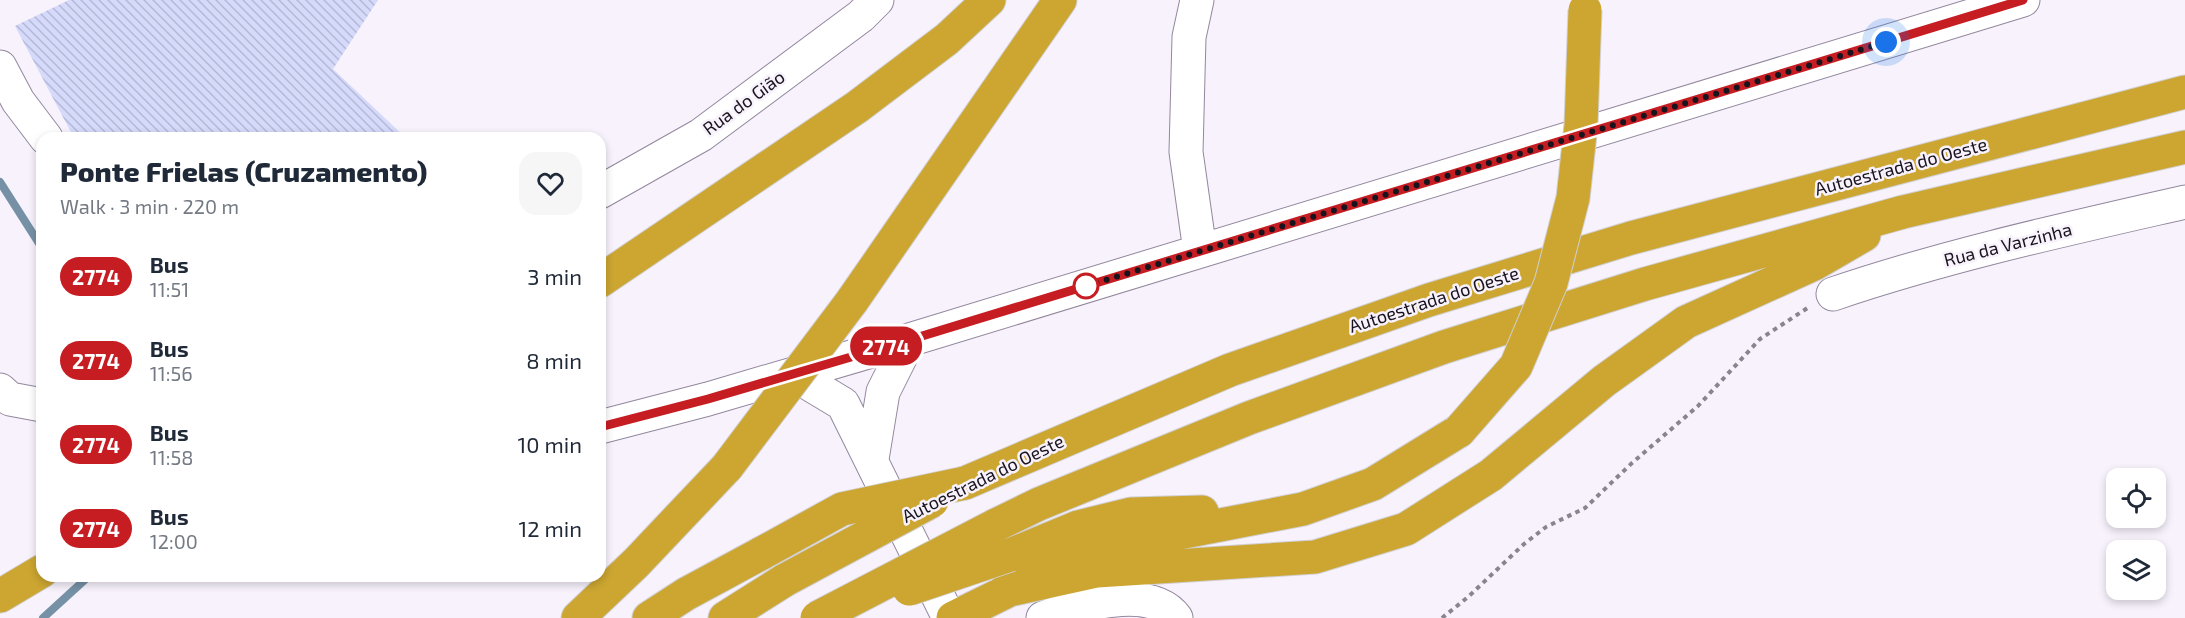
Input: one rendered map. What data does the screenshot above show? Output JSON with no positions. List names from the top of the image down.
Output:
{
  "streets": {
    "highway": ["Autoestrada do Oeste"],
    "street": ["Rua do Gião", "Rua da Varzinha"]
  },
  "lines": ["bus line 2774"],
  "page": {
    "on_map": "2774",
    "heading": ["Ponte Frielas (Cruzamento)", "Walk · 3 min · 220 m"],
    "list": [
      {
        "mark": "2774",
        "name": "Bus",
        "note": "11:51",
        "value": "3 min"
      },
      {
        "mark": "2774",
        "name": "Bus",
        "note": "11:56",
        "value": "8 min"
      },
      {
        "mark": "2774",
        "name": "Bus",
        "note": "11:58",
        "value": "10 min"
      },
      {
        "mark": "2774",
        "name": "Bus",
        "note": "12:00",
        "value": "12 min"
      }
    ]
  }
}
